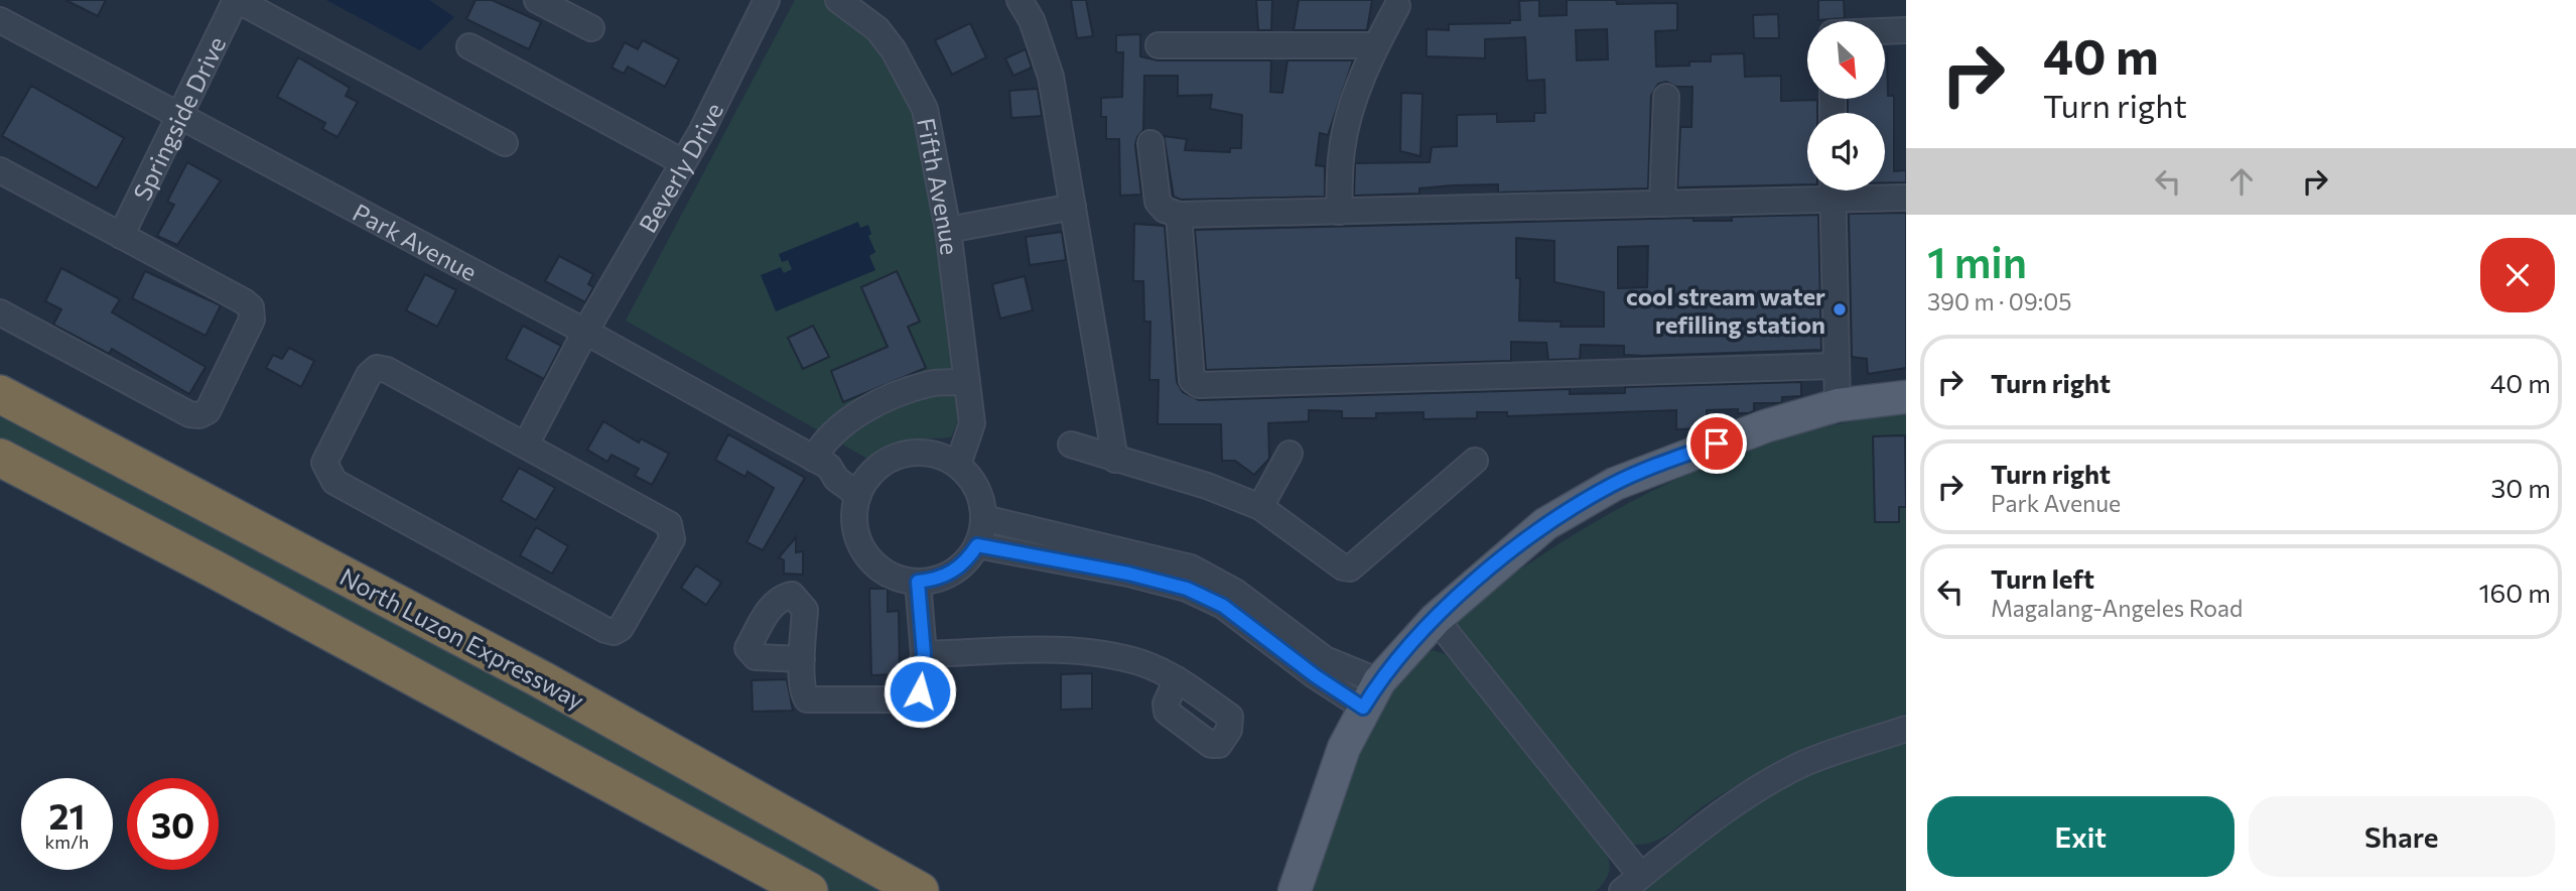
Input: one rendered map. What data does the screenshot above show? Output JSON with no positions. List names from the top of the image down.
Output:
{
  "streets": {
    "highway": ["North Luzon Expressway"],
    "street": [
      "Springside Drive",
      "Beverly Drive",
      "Fifth Avenue",
      "Park Avenue"
    ]
  },
  "crossings": [
    ["Springside Drive", "Park Avenue"],
    ["Beverly Drive", "Park Avenue"]
  ],
  "places": ["cool stream water refilling station"],
  "north": "bottom right",
  "page": {
    "turn": ["40 m", "Turn right"],
    "heading": ["1 min", "390 m · 09:05"],
    "list": [
      {
        "name": "Turn right",
        "value": "40 m"
      },
      {
        "name": "Turn right",
        "note": "Park Avenue",
        "value": "30 m"
      },
      {
        "name": "Turn left",
        "note": "Magalang-Angeles Road",
        "value": "160 m"
      }
    ],
    "speed": "21 km/h",
    "limit": "30",
    "buttons": ["Exit", "Share"]
  }
}
